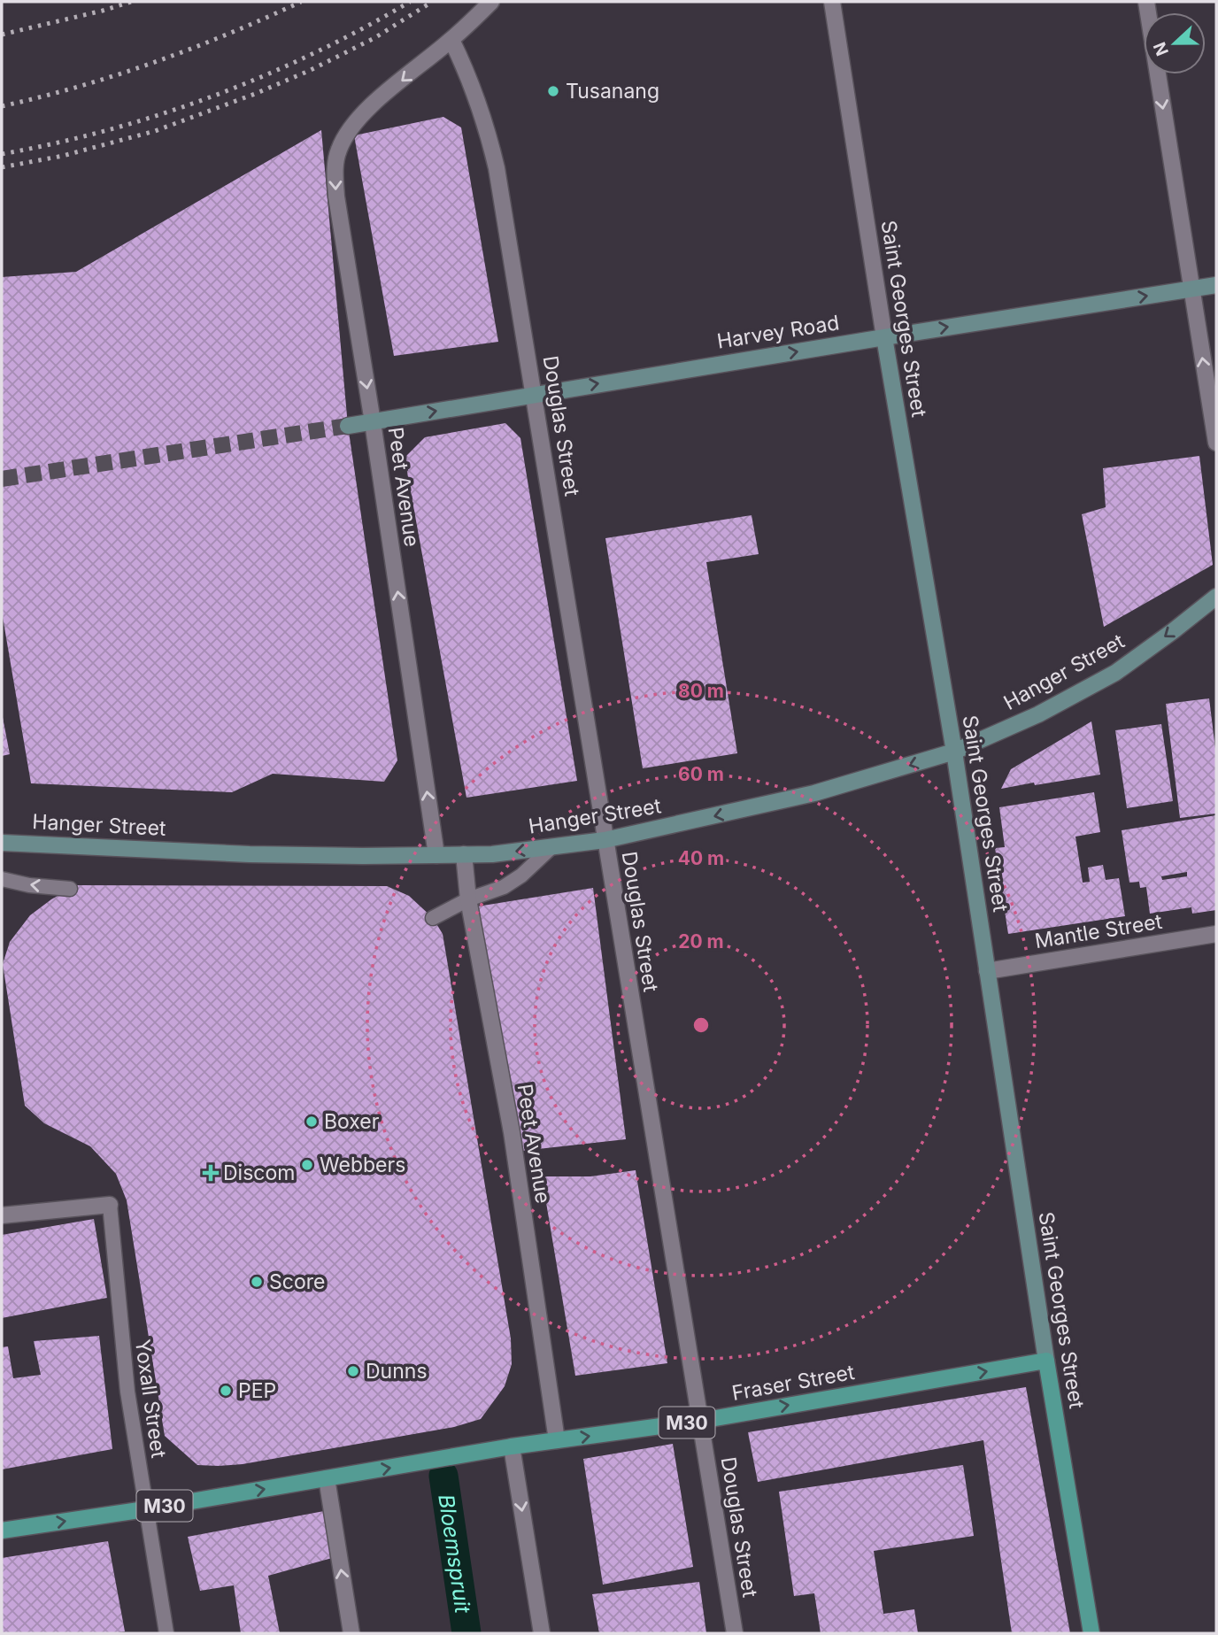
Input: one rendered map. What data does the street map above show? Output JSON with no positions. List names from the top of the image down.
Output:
{
  "streets": {
    "main road": [
      "Saint Georges Street",
      "Harvey Road",
      "Hanger Street",
      "Fraser Street",
      "M30"
    ],
    "street": ["Douglas Street", "Peet Avenue", "Mantle Street"],
    "lane": ["Yoxall Street"]
  },
  "crossings": [
    ["Saint Georges Street", "Harvey Road"],
    ["Saint Georges Street", "Hanger Street"],
    ["Saint Georges Street", "Mantle Street"],
    ["Saint Georges Street", "Fraser Street"],
    ["Harvey Road", "Douglas Street"],
    ["Harvey Road", "Peet Avenue"],
    ["Douglas Street", "Peet Avenue"],
    ["Douglas Street", "Hanger Street"],
    ["Douglas Street", "Fraser Street"],
    ["Peet Avenue", "Hanger Street"],
    ["Peet Avenue", "Fraser Street"],
    ["Fraser Street", "M30"],
    ["Yoxall Street", "M30"]
  ],
  "one_way": ["Harvey Road", "Hanger Street", "Fraser Street"],
  "water": ["Bloemspruit"],
  "places": {
    "other": [
      "Tusanang",
      "Boxer",
      "Webbers",
      "Score",
      "Dunns",
      "PEP"
    ],
    "health": ["Discom"]
  },
  "north": "left",
  "rings": [
    "80 m",
    "60 m",
    "40 m",
    "20 m"
  ]
}
